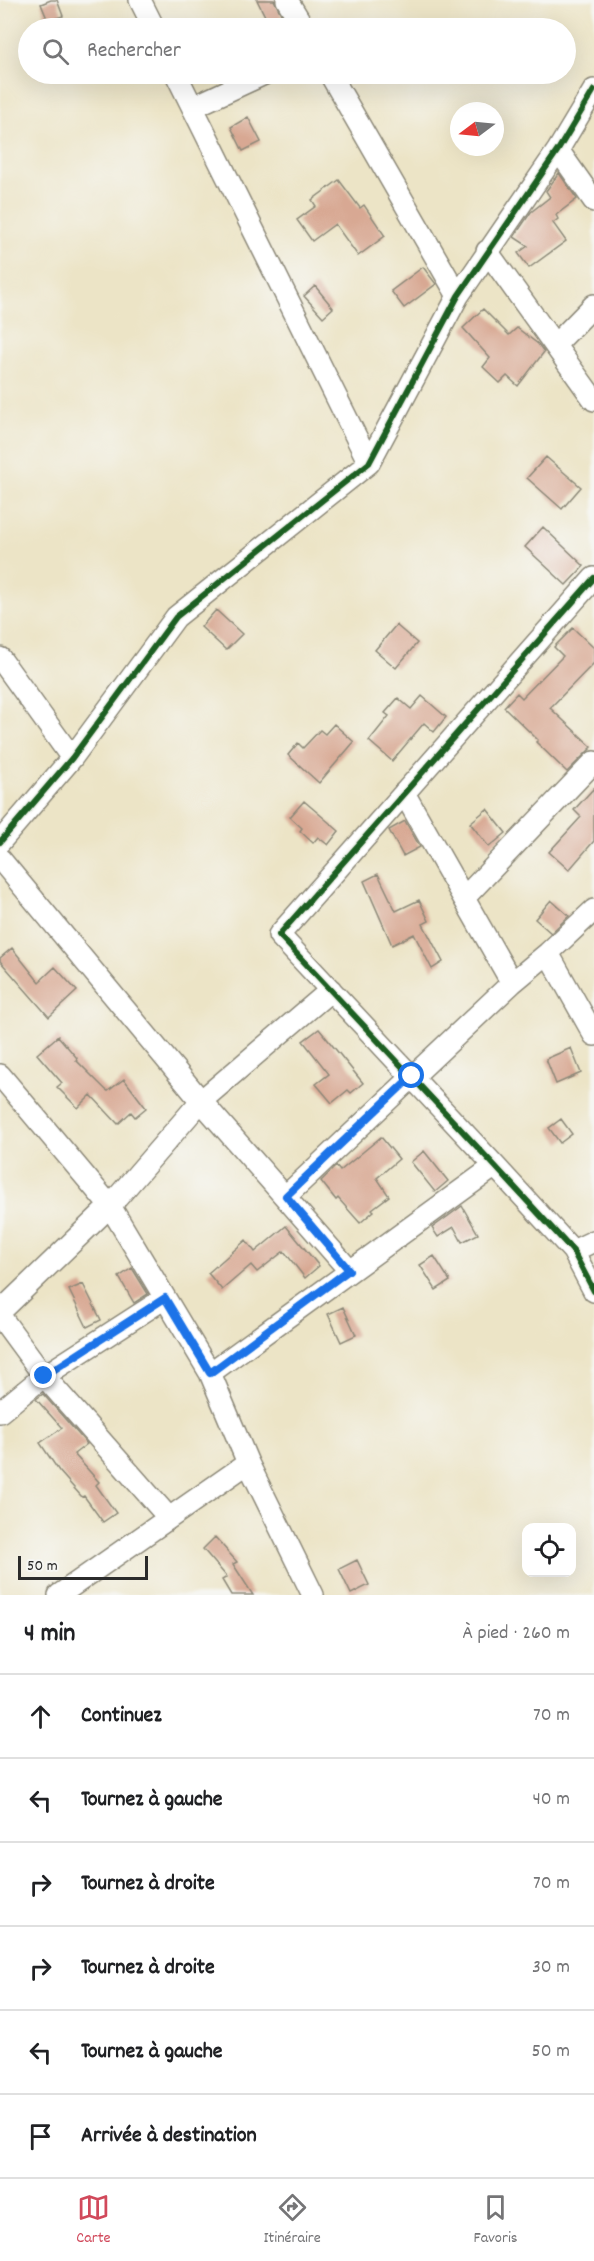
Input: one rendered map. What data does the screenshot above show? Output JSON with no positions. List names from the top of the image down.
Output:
{
  "scale_bar": "50 m",
  "north": "left",
  "page": {
    "search": "Rechercher",
    "scale": "50 m",
    "heading": ["4 min", "À pied · 260 m"],
    "list": [
      ["Continuez", "70 m"],
      ["Tournez à gauche", "40 m"],
      ["Tournez à droite", "70 m"],
      ["Tournez à droite", "30 m"],
      ["Tournez à gauche", "50 m"],
      "Arrivée à destination"
    ],
    "nav": ["Carte", "Itinéraire", "Favoris"]
  }
}
